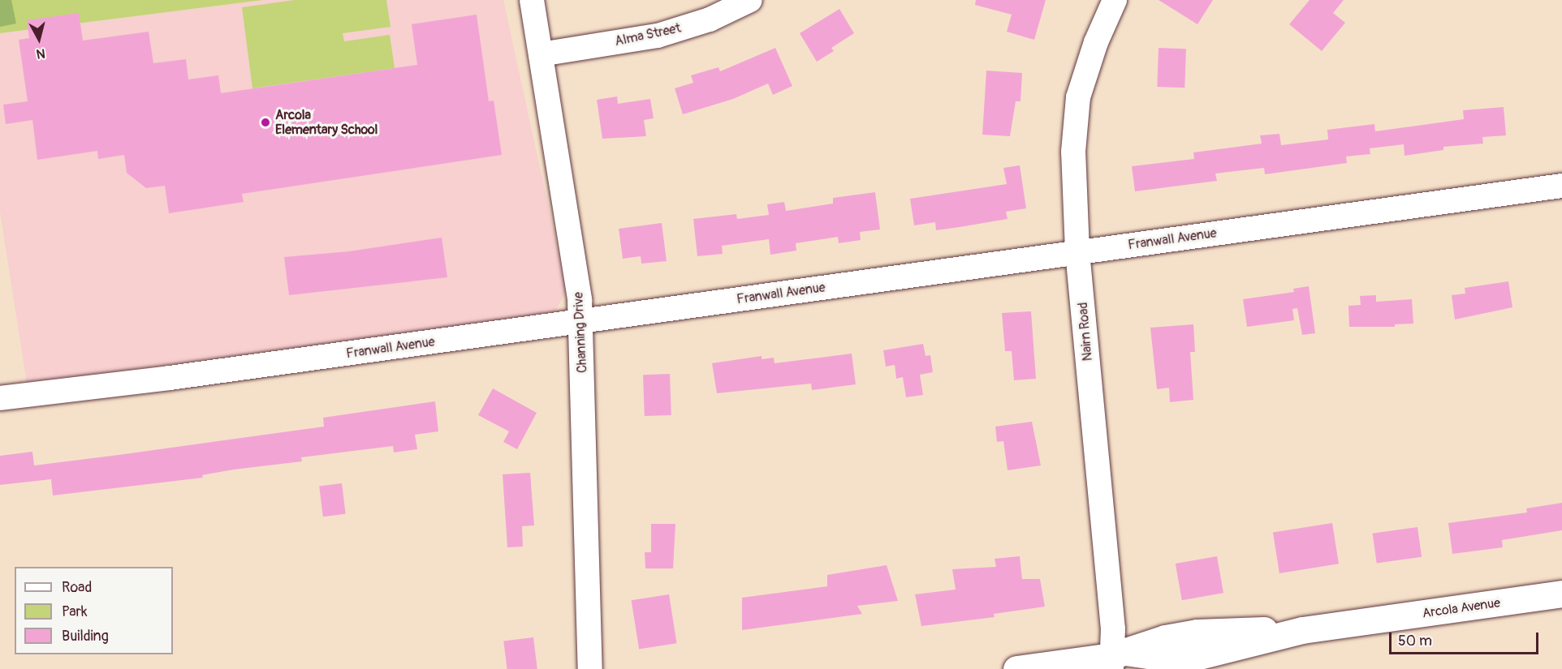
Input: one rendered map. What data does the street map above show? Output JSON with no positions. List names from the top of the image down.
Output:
{
  "streets": {
    "street": [
      "Alma Street",
      "Franwall Avenue",
      "Nairn Road",
      "Channing Drive",
      "Arcola Avenue"
    ]
  },
  "crossings": [
    ["Alma Street", "Channing Drive"],
    ["Franwall Avenue", "Nairn Road"],
    ["Franwall Avenue", "Channing Drive"],
    ["Nairn Road", "Arcola Avenue"]
  ],
  "places": ["Arcola Elementary School"],
  "legend": ["Road", "Park", "Building"],
  "scale_bar": "50 m",
  "north": "bottom"
}
